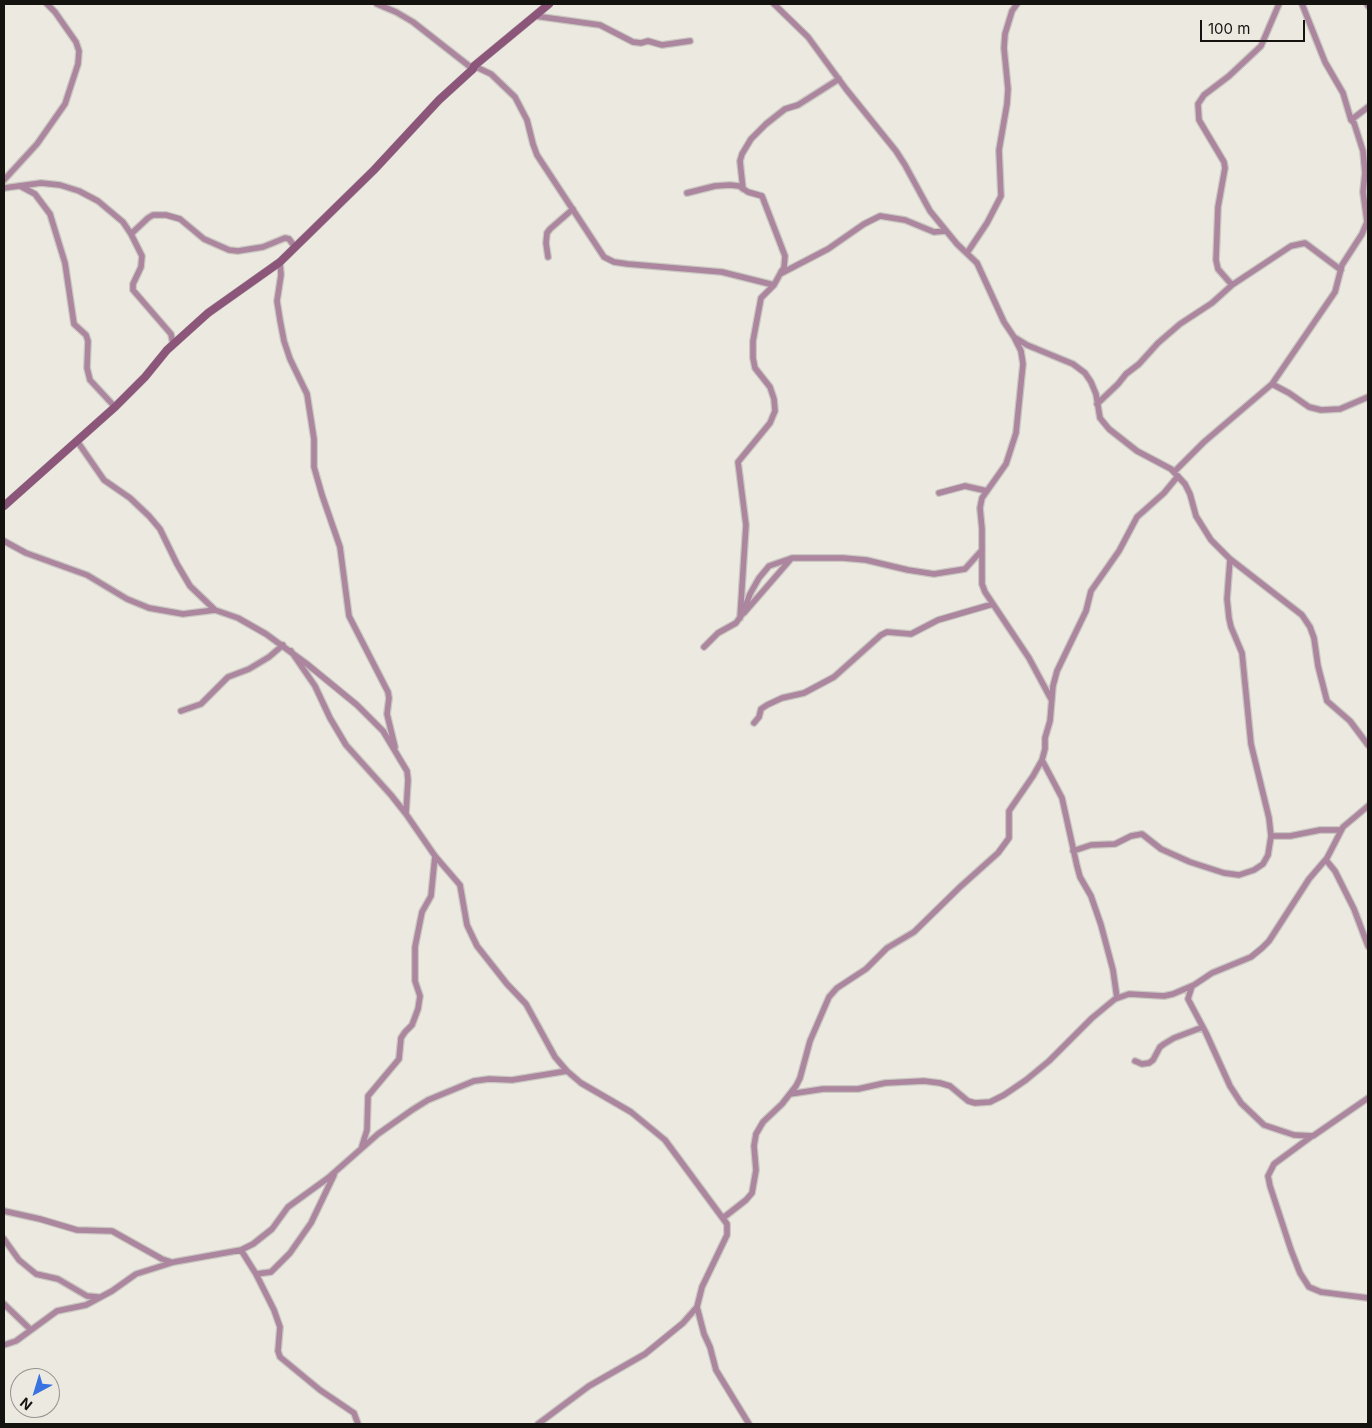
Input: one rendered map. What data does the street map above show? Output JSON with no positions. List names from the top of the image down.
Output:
{
  "scale_bar": "100 m",
  "north": "bottom left"
}
